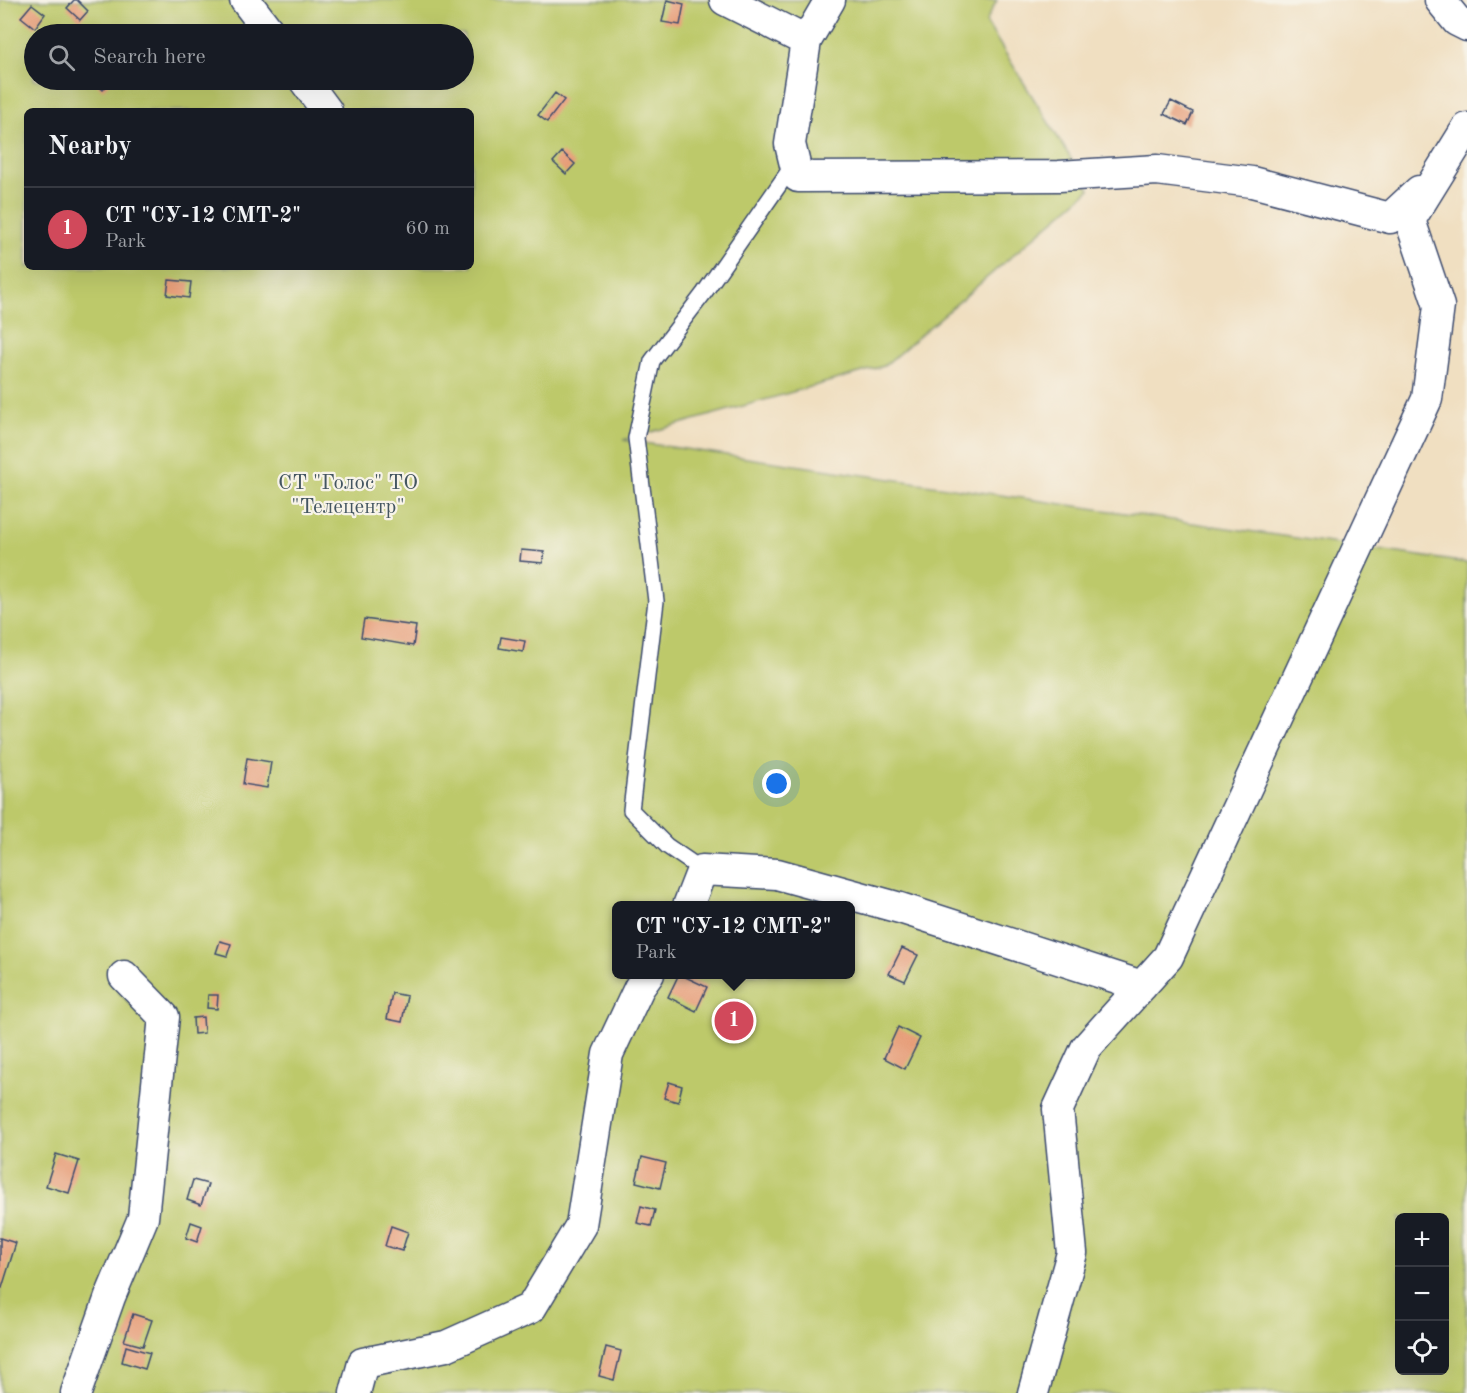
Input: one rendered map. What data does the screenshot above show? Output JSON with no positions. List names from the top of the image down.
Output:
{
  "parks": ["СТ \"Голос\" ТО \"Телецентр\""],
  "page": {
    "search": "Search here",
    "heading": "Nearby",
    "list": [
      {
        "mark": "1",
        "name": "СТ \"СУ-12 СМТ-2\"",
        "note": "Park",
        "value": "60 m"
      }
    ],
    "popup": ["СТ \"СУ-12 СМТ-2\"", "Park"],
    "pins": "1",
    "map_buttons": ["+", "−"]
  }
}
